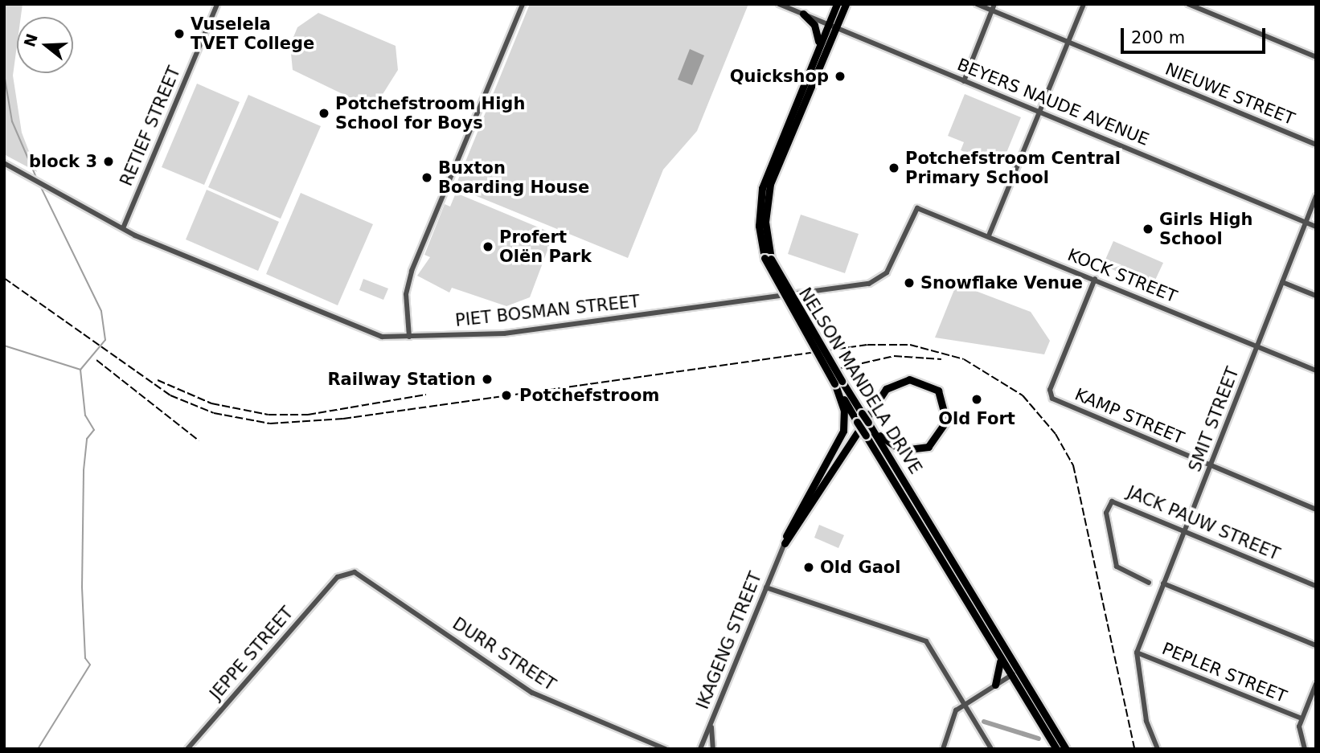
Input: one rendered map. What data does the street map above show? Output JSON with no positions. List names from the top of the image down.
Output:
{
  "streets": {
    "highway": ["NELSON MANDELA DRIVE"],
    "street": [
      "NIEUWE STREET",
      "BEYERS NAUDE AVENUE",
      "RETIEF STREET",
      "KOCK STREET",
      "PIET BOSMAN STREET",
      "KAMP STREET",
      "SMIT STREET",
      "JACK PAUW STREET",
      "IKAGENG STREET",
      "JEPPE STREET",
      "DURR STREET",
      "PEPLER STREET"
    ]
  },
  "crossings": [
    ["BEYERS NAUDE AVENUE", "NELSON MANDELA DRIVE"],
    ["BEYERS NAUDE AVENUE", "SMIT STREET"],
    ["RETIEF STREET", "PIET BOSMAN STREET"],
    ["KOCK STREET", "PIET BOSMAN STREET"],
    ["KOCK STREET", "KAMP STREET"],
    ["KOCK STREET", "SMIT STREET"],
    ["KAMP STREET", "SMIT STREET"],
    ["SMIT STREET", "JACK PAUW STREET"],
    ["SMIT STREET", "PEPLER STREET"],
    ["JEPPE STREET", "DURR STREET"]
  ],
  "places": [
    "Vuselela TVET College",
    "Quickshop",
    "Potchefstroom High School for Boys",
    "block 3",
    "Potchefstroom Central Primary School",
    "Buxton Boarding House",
    "Girls High School",
    "Profert Olën Park",
    "Snowflake Venue",
    "Railway Station",
    "Potchefstroom",
    "Old Fort",
    "Old Gaol"
  ],
  "scale_bar": "200 m",
  "north": "left"
}
